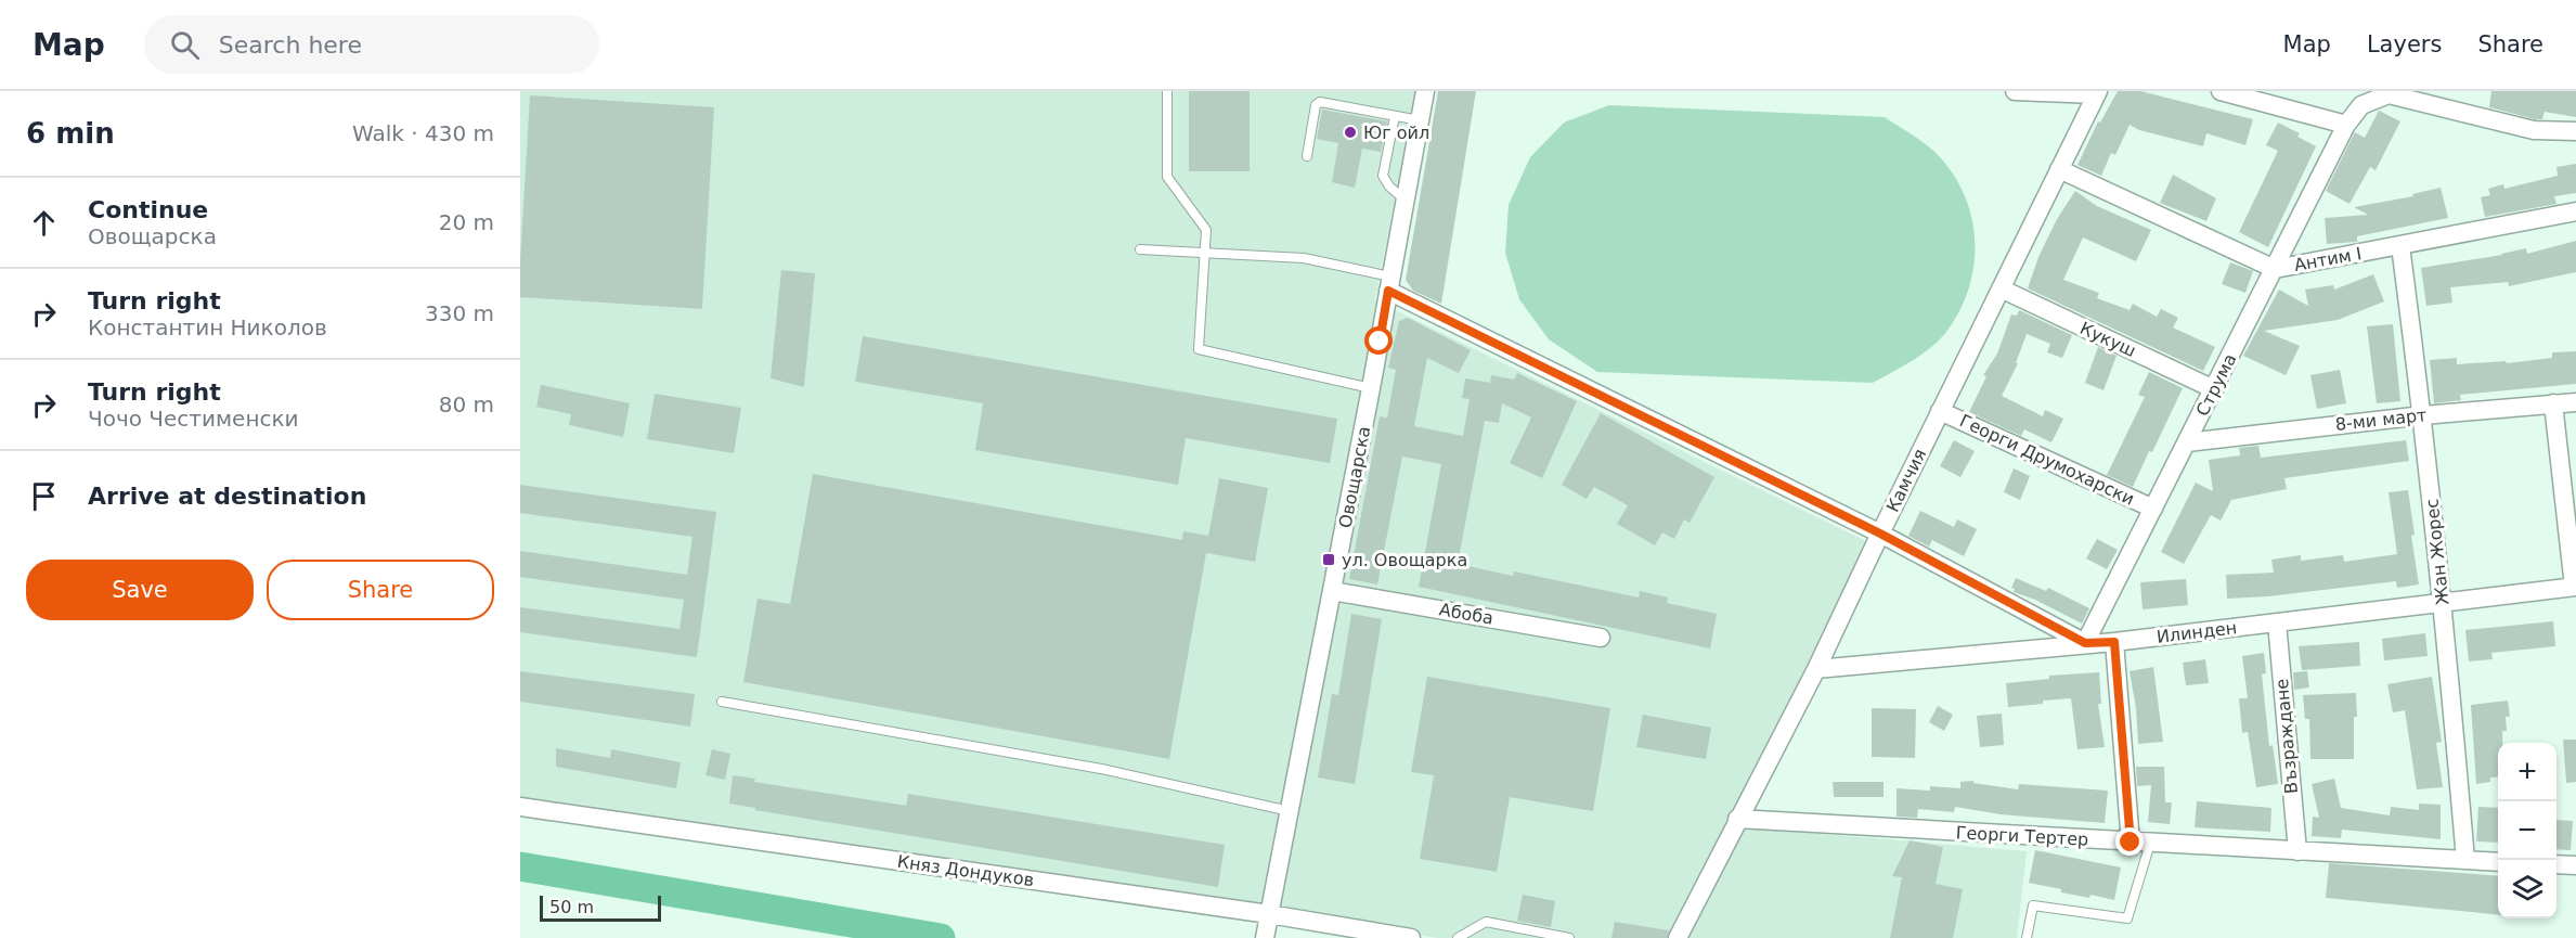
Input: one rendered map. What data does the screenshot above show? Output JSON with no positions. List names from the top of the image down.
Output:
{
  "streets": {
    "street": [
      "Антим I",
      "Кукуш",
      "Струма",
      "8-ми март",
      "Георги Друмохарски",
      "Овощарска",
      "Камчия",
      "Жан Жорес",
      "Абоба",
      "Илинден",
      "Възраждане",
      "Георги Тертер",
      "Княз Дондуков"
    ]
  },
  "crossings": [
    ["Антим I", "Струма"],
    ["Антим I", "Камчия"],
    ["Антим I", "Жан Жорес"],
    ["Кукуш", "Струма"],
    ["Кукуш", "Камчия"],
    ["Струма", "8-ми март"],
    ["Струма", "Георги Друмохарски"],
    ["Струма", "Илинден"],
    ["8-ми март", "Жан Жорес"],
    ["Георги Друмохарски", "Камчия"],
    ["Овощарска", "Абоба"],
    ["Овощарска", "Княз Дондуков"],
    ["Камчия", "Илинден"],
    ["Камчия", "Георги Тертер"],
    ["Жан Жорес", "Илинден"],
    ["Жан Жорес", "Георги Тертер"],
    ["Илинден", "Възраждане"],
    ["Възраждане", "Георги Тертер"]
  ],
  "places": {
    "other": ["Юг ойл"],
    "transit": ["ул. Овощарка"]
  },
  "scale_bar": "50 m",
  "page": {
    "header": "Map",
    "search": "Search here",
    "nav": ["Map", "Layers", "Share"],
    "heading": ["6 min", "Walk · 430 m"],
    "list": [
      ["Continue", "Овощарска", "20 m"],
      ["Turn right", "Константин Николов", "330 m"],
      ["Turn right", "Чочо Честименски", "80 m"],
      "Arrive at destination"
    ],
    "buttons": ["Save", "Share"],
    "map_buttons": ["+", "−"],
    "scale": "50 m"
  }
}
